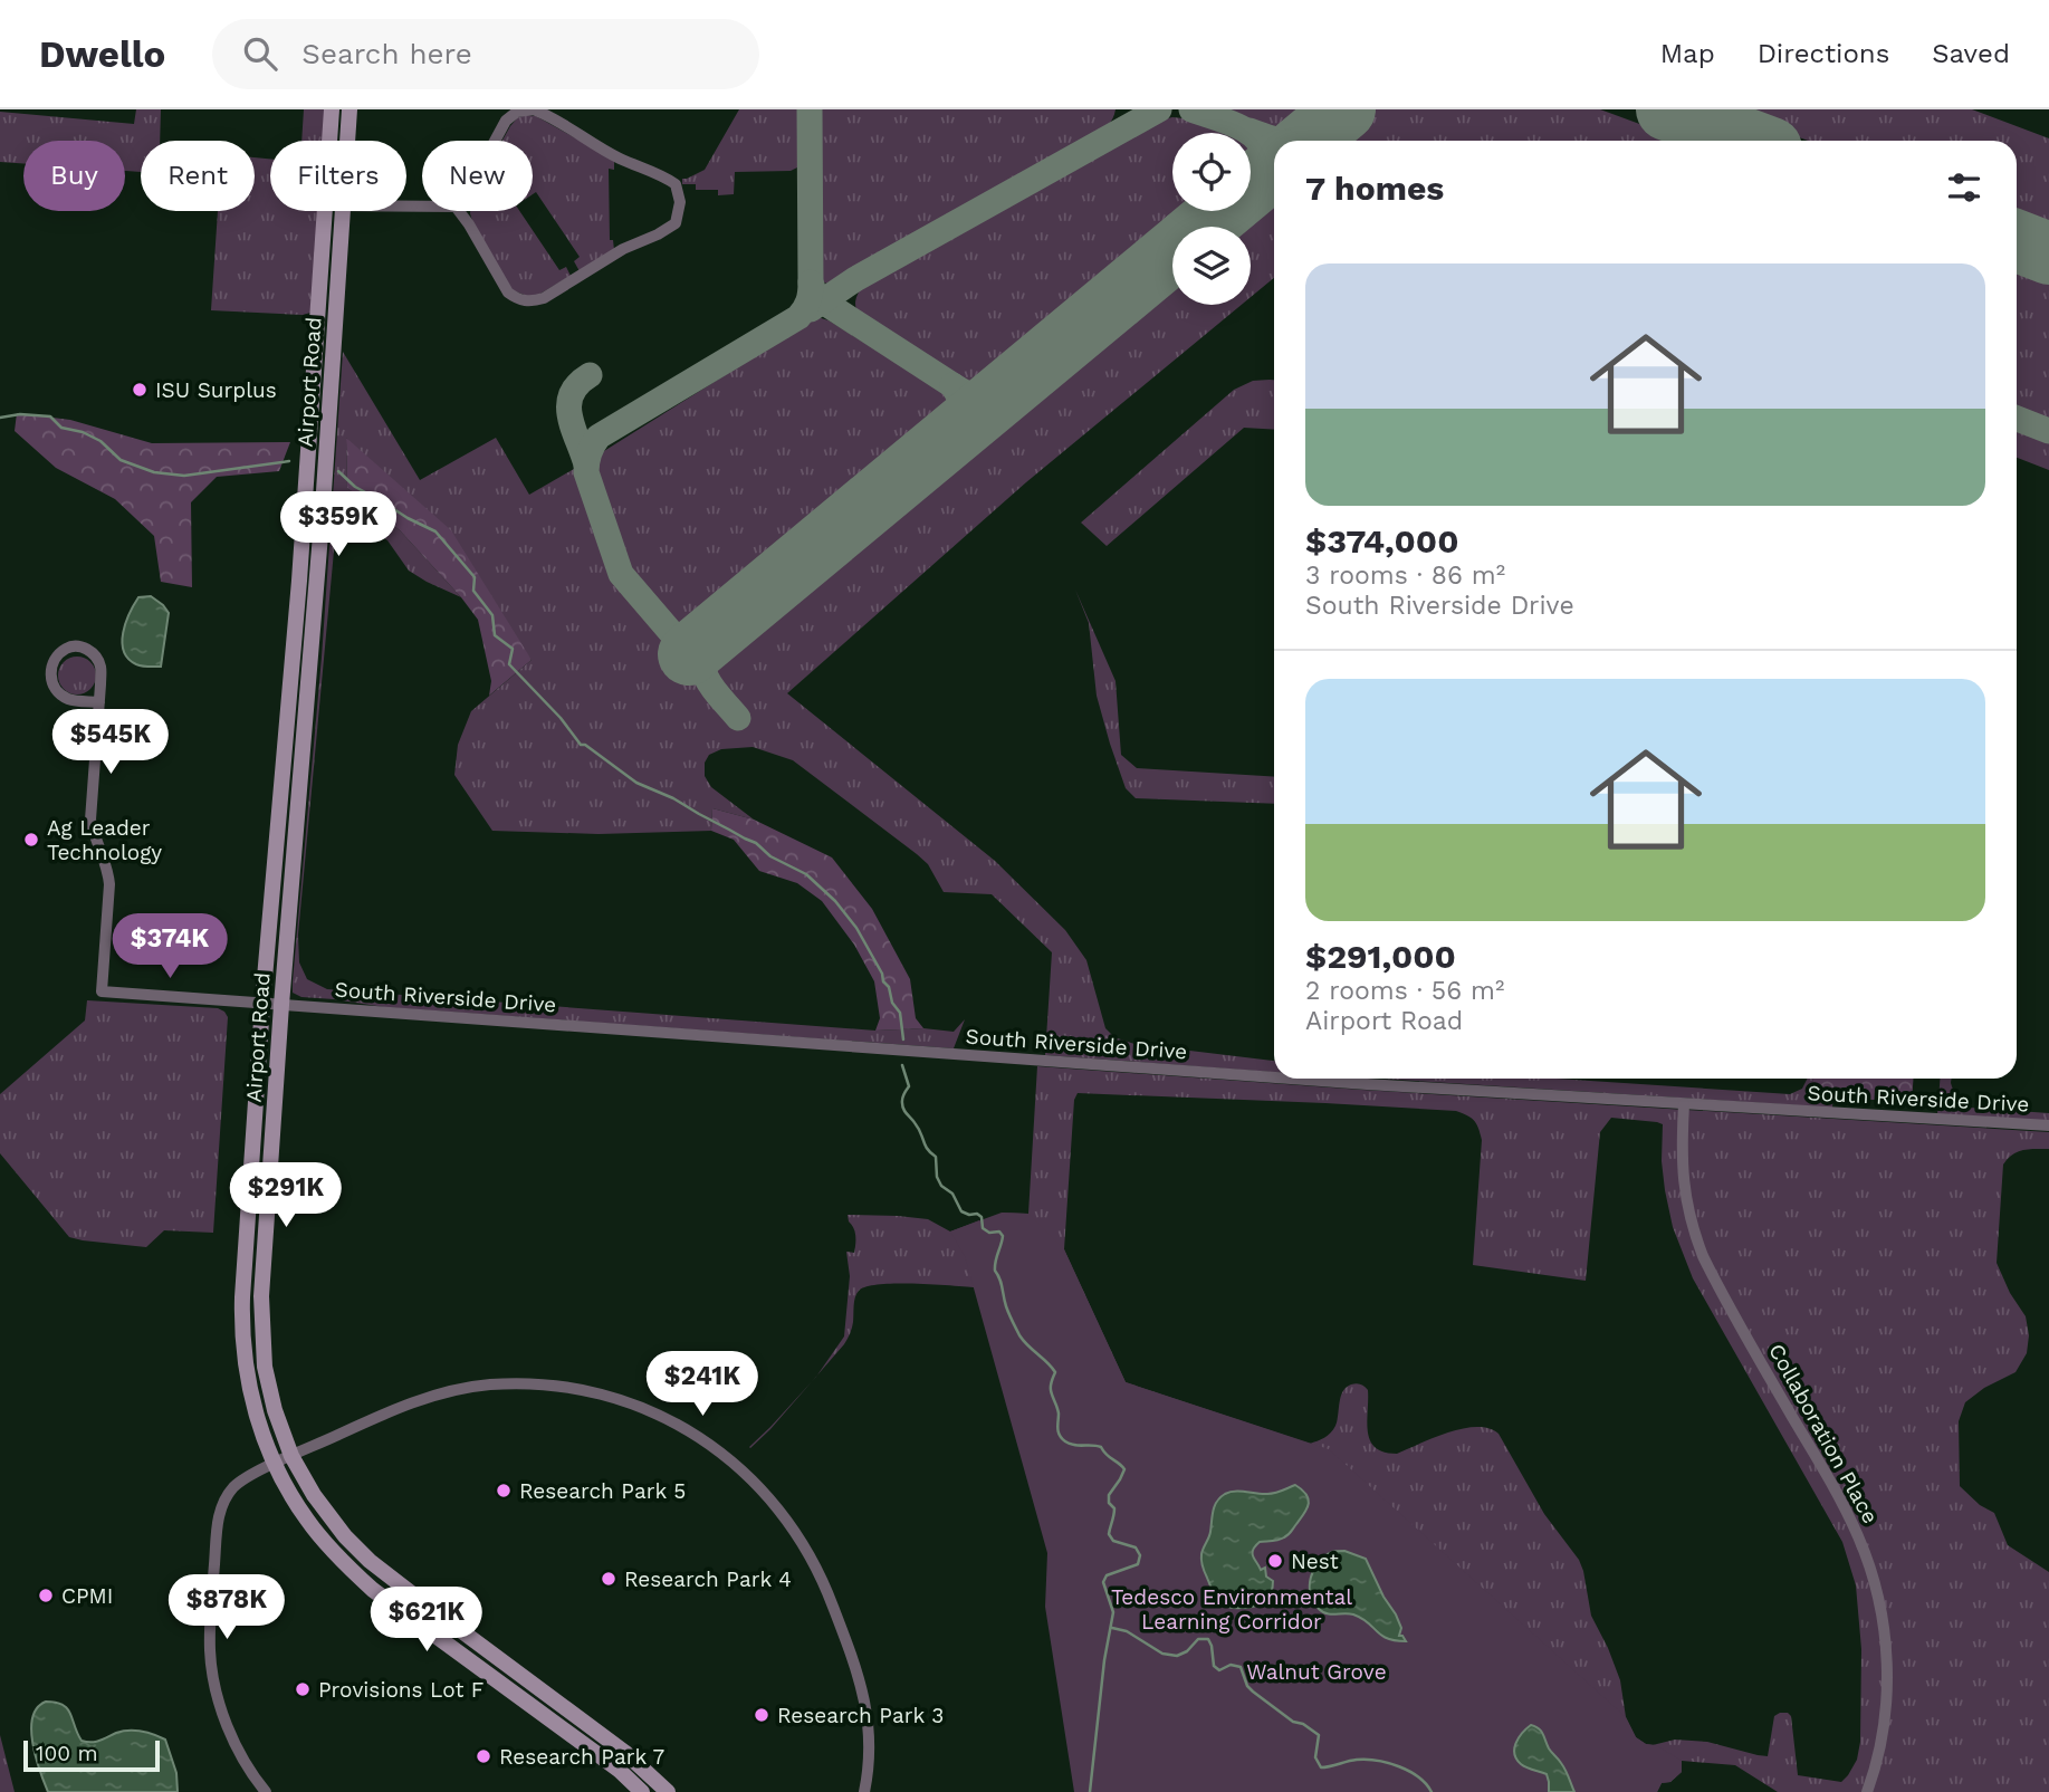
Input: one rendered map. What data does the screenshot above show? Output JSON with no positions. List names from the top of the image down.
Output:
{
  "streets": {
    "main road": ["Airport Road"],
    "street": ["South Riverside Drive", "Collaboration Place"]
  },
  "crossings": [
    ["Airport Road", "South Riverside Drive"],
    ["South Riverside Drive", "Collaboration Place"]
  ],
  "parks": ["Tedesco Environmental Learning Corridor", "Walnut Grove"],
  "places": [
    "ISU Surplus",
    "Ag Leader Technology",
    "Research Park 5",
    "Nest",
    "Research Park 4",
    "CPMI",
    "Provisions Lot F",
    "Research Park 3",
    "Research Park 7"
  ],
  "scale_bar": "100 m",
  "page": {
    "header": "Dwello",
    "search": "Search here",
    "nav": ["Map", "Directions", "Saved"],
    "chip": [
      "Buy",
      "Rent",
      "Filters",
      "New"
    ],
    "heading": "7 homes",
    "list": [
      {
        "name": "$374,000",
        "note": "3 rooms · 86 m² · South Riverside Drive"
      },
      {
        "name": "$291,000",
        "note": "2 rooms · 56 m² · Airport Road"
      }
    ],
    "price": [
      "$359K",
      "$545K",
      "$374K",
      "$291K",
      "$241K",
      "$878K",
      "$621K"
    ],
    "scale": "100 m"
  }
}
